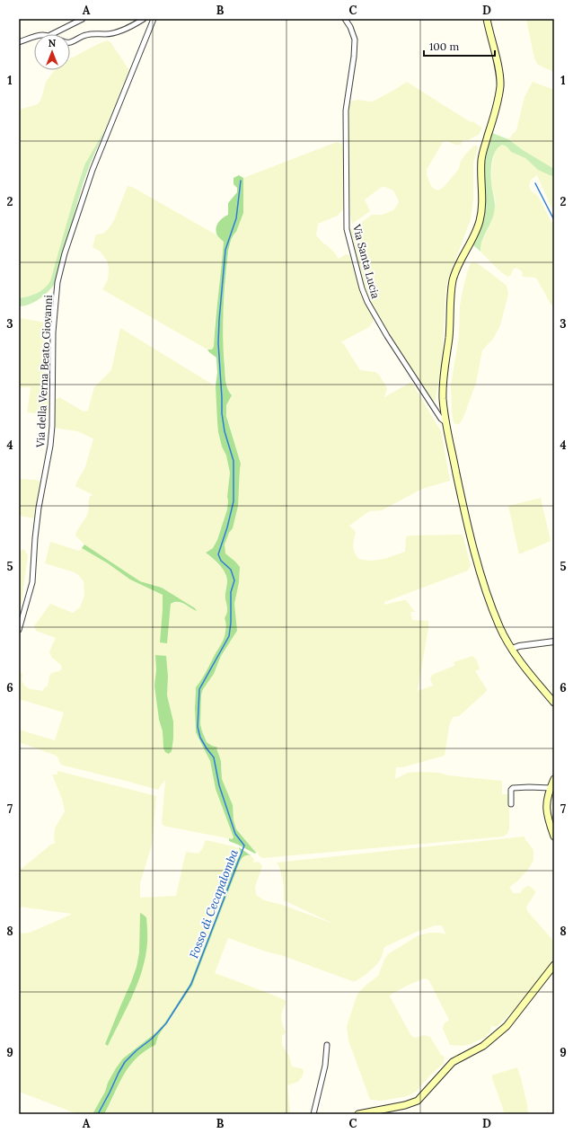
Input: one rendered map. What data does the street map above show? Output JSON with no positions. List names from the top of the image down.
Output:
{
  "streets": {
    "street": ["Via Santa Lucia", "Via della Verna Beato Giovanni"]
  },
  "water": ["Fosso di Cecapalomba"],
  "scale_bar": "100 m",
  "north": "top",
  "grid": {
    "columns": [
      "A",
      "B",
      "C",
      "D"
    ],
    "rows": [
      "1",
      "2",
      "3",
      "4",
      "5",
      "6",
      "7",
      "8",
      "9"
    ]
  }
}
